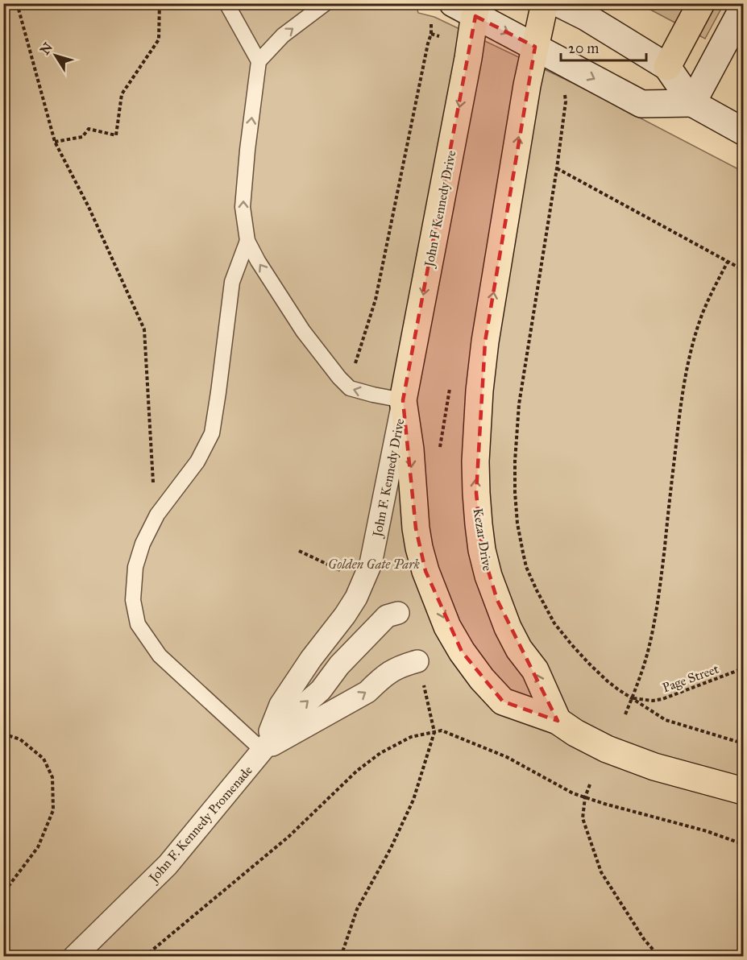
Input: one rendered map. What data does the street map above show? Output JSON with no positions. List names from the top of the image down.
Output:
{
  "streets": {
    "main road": ["John F Kennedy Drive", "Kezar Drive"],
    "street": ["John F. Kennedy Drive", "John F. Kennedy Promenade"],
    "path": ["Page Street"]
  },
  "crossings": [
    ["John F Kennedy Drive", "John F. Kennedy Drive"],
    ["John F. Kennedy Drive", "John F. Kennedy Promenade"]
  ],
  "one_way": ["Kezar Drive", "John F. Kennedy Promenade"],
  "parks": ["Golden Gate Park"],
  "scale_bar": "20 m",
  "north": "top left"
}
